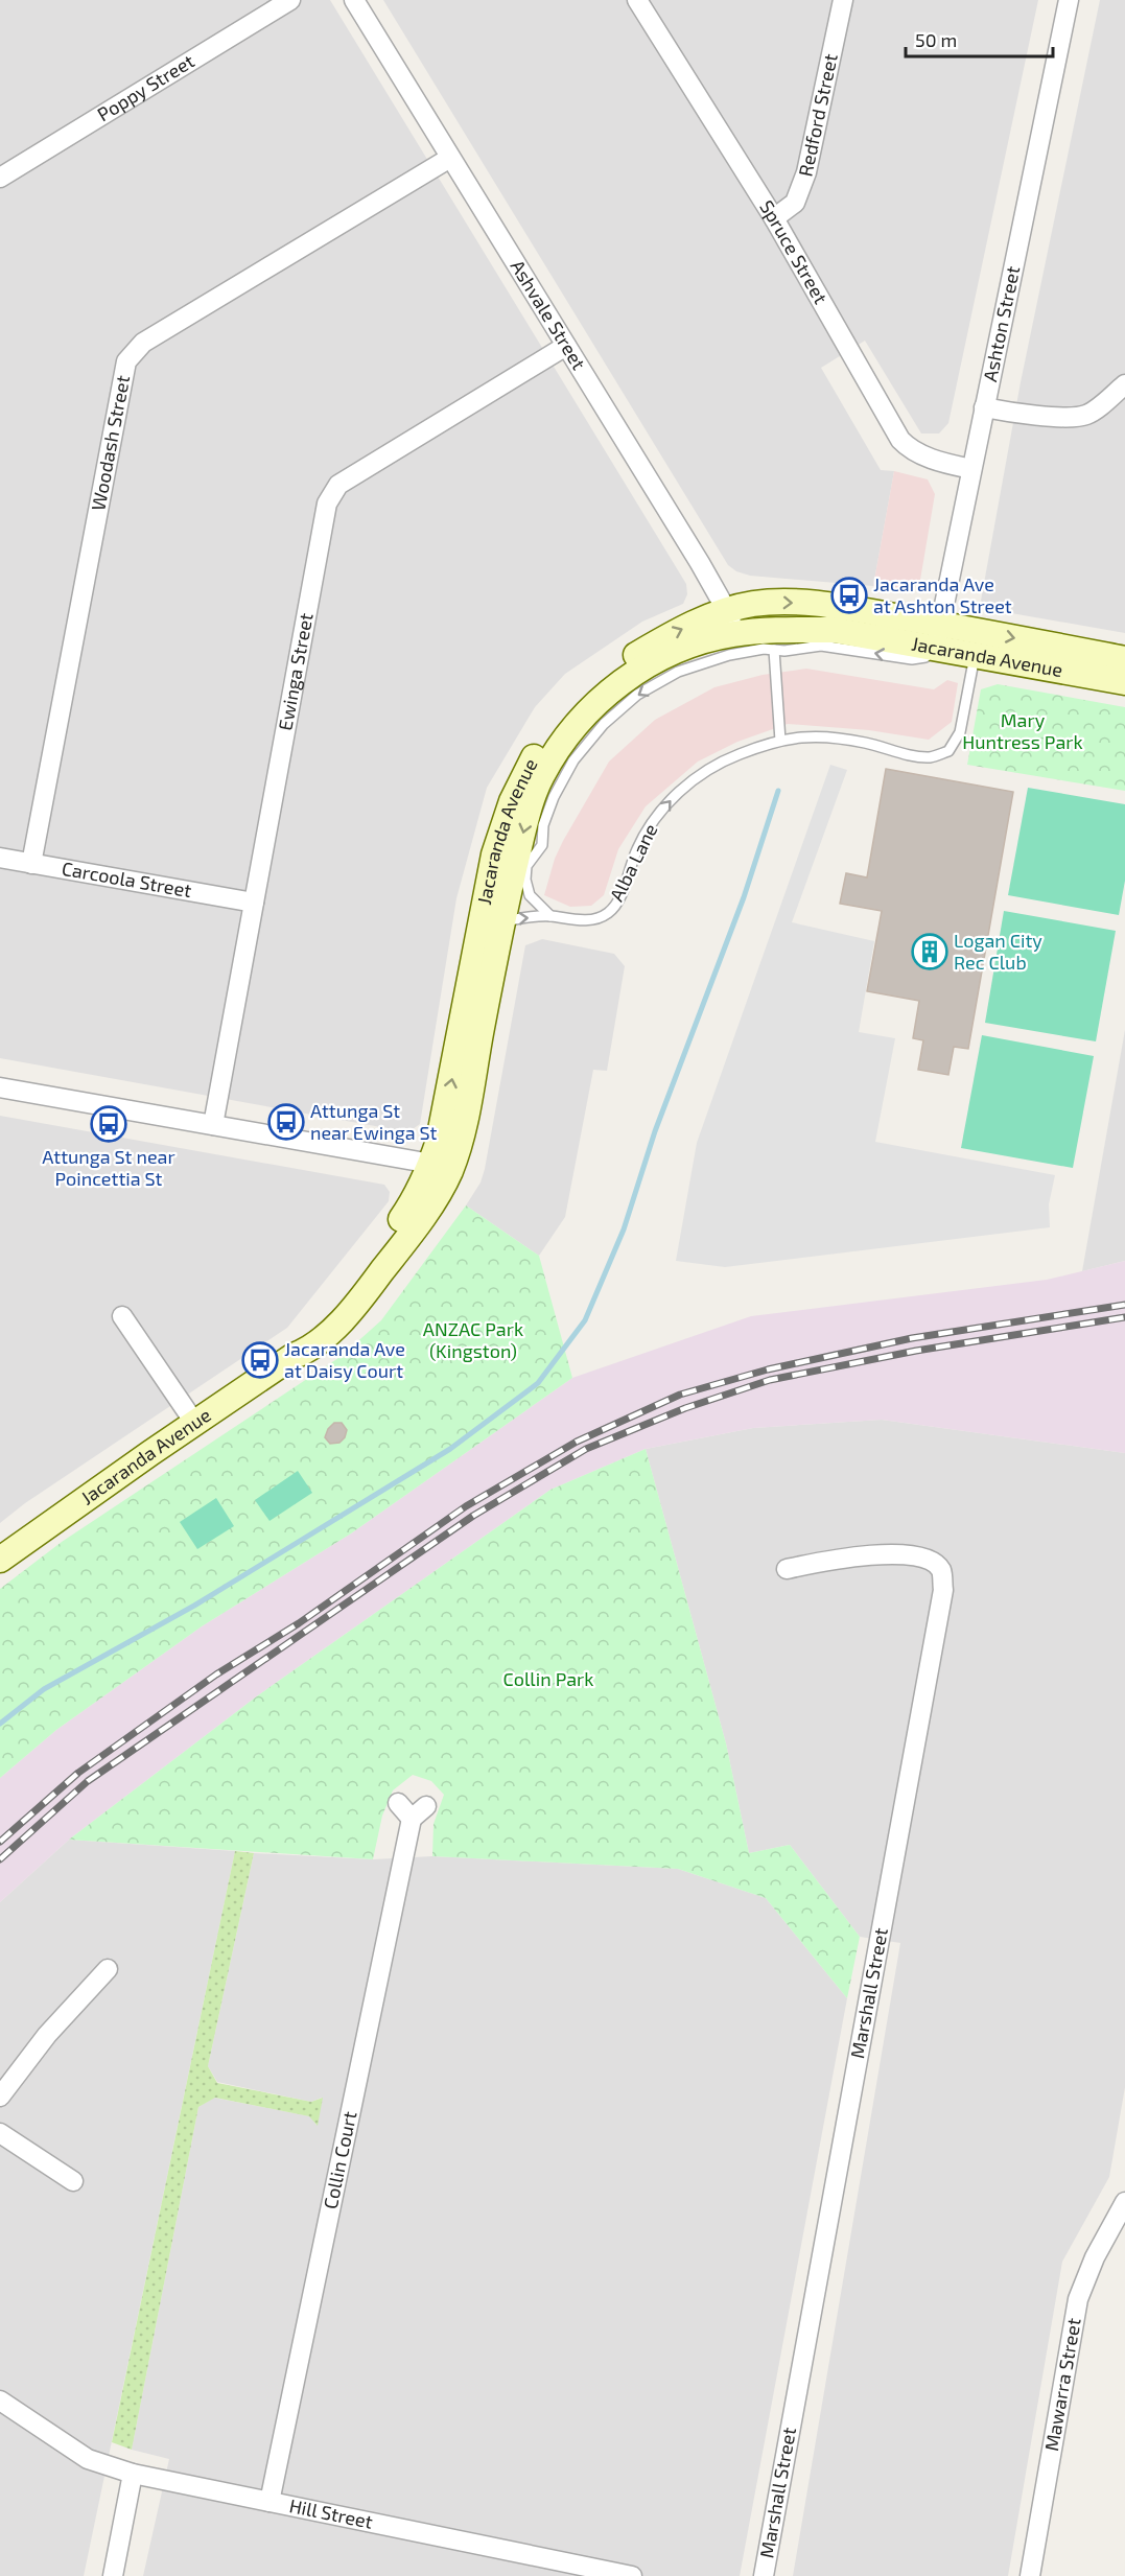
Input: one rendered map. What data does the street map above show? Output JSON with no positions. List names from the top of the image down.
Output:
{
  "streets": {
    "street": [
      "Poppy Street",
      "Redford Street",
      "Spruce Street",
      "Ashvale Street",
      "Ashton Street",
      "Woodash Street",
      "Jacaranda Avenue",
      "Ewinga Street",
      "Carcoola Street",
      "Marshall Street",
      "Collin Court",
      "Mawarra Street",
      "Hill Street"
    ],
    "lane": ["Alba Lane"]
  },
  "crossings": [
    ["Redford Street", "Spruce Street"],
    ["Spruce Street", "Ashton Street"],
    ["Ashvale Street", "Woodash Street"],
    ["Ashvale Street", "Jacaranda Avenue"],
    ["Ashvale Street", "Ewinga Street"],
    ["Ashton Street", "Jacaranda Avenue"],
    ["Woodash Street", "Carcoola Street"],
    ["Jacaranda Avenue", "Alba Lane"],
    ["Ewinga Street", "Carcoola Street"],
    ["Collin Court", "Hill Street"]
  ],
  "one_way": ["Alba Lane"],
  "parks": ["Mary Huntress Park", "ANZAC Park (Kingston)", "Collin Park"],
  "places": {
    "bus stop": [
      "Jacaranda Ave at Ashton Street",
      "Attunga St near Ewinga St",
      "Attunga St near Poincettia St",
      "Jacaranda Ave at Daisy Court"
    ],
    "building": ["Logan City Rec Club"]
  },
  "scale_bar": "50 m"
}
